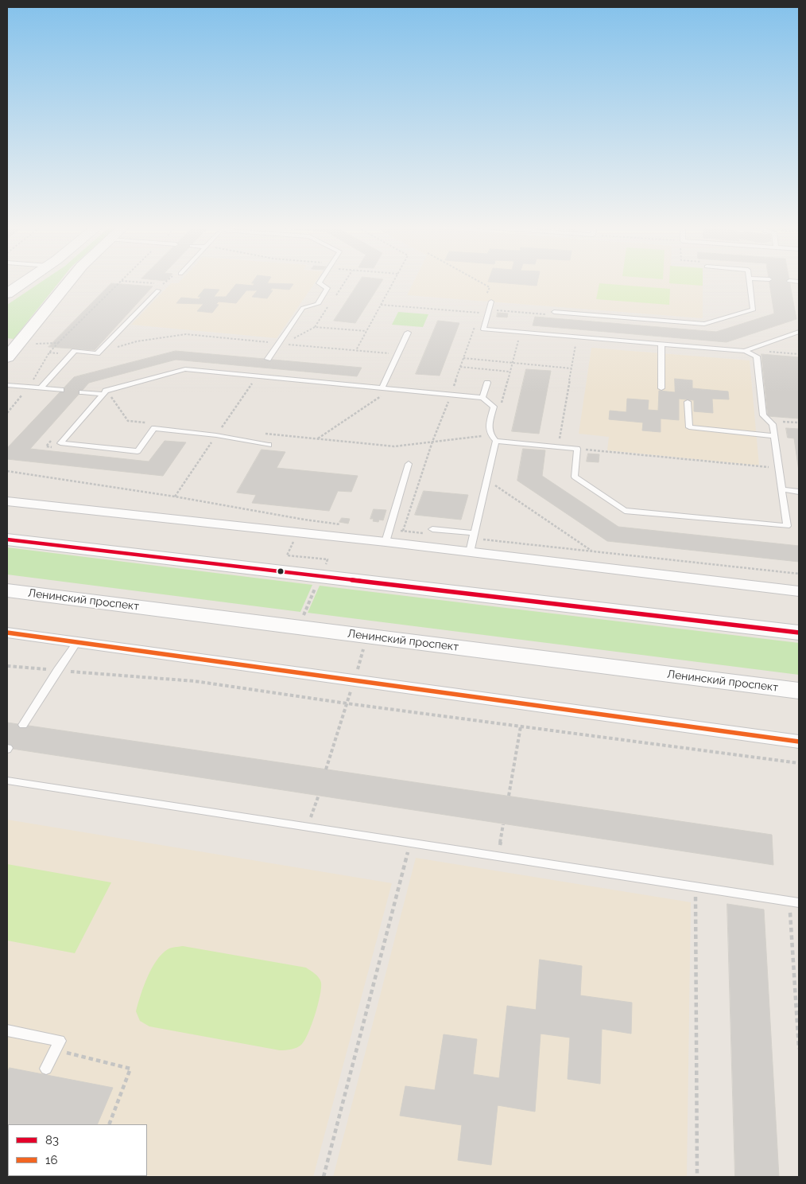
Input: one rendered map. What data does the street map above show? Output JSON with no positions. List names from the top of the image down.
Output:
{
  "streets": {
    "main road": ["Ленинский проспект"]
  },
  "lines": ["transit line 83", "transit line 16"],
  "legend": ["83", "16"]
}
